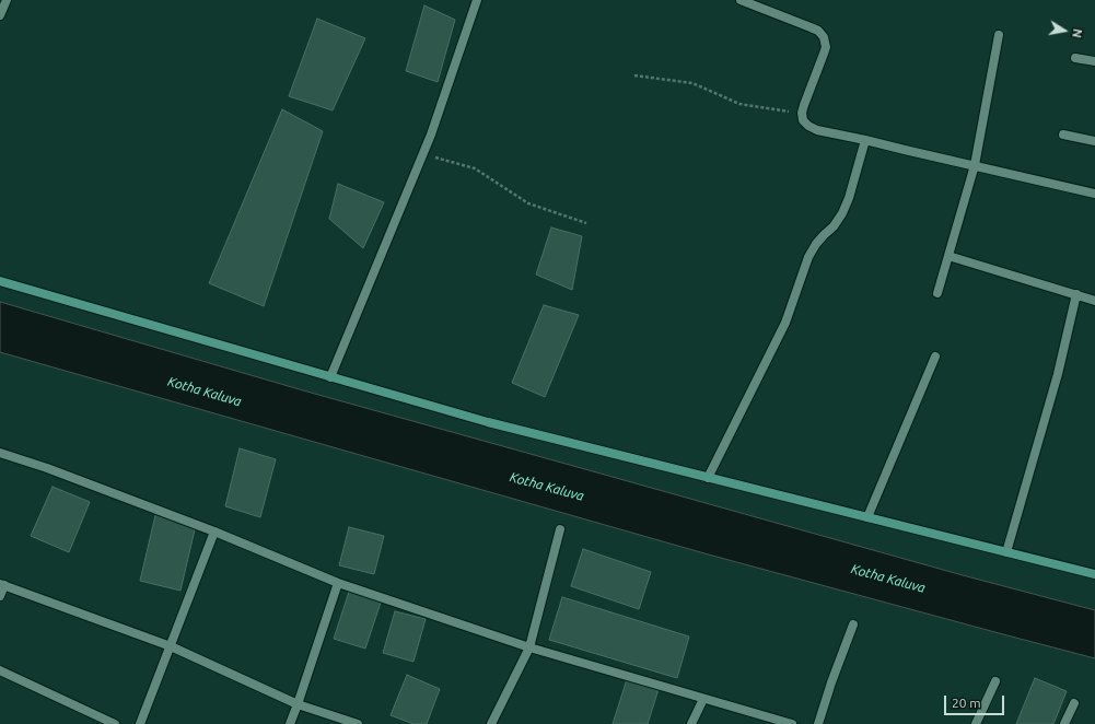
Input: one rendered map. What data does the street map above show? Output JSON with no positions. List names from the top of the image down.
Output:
{
  "water": ["Kotha Kaluva"],
  "scale_bar": "20 m",
  "north": "right"
}
